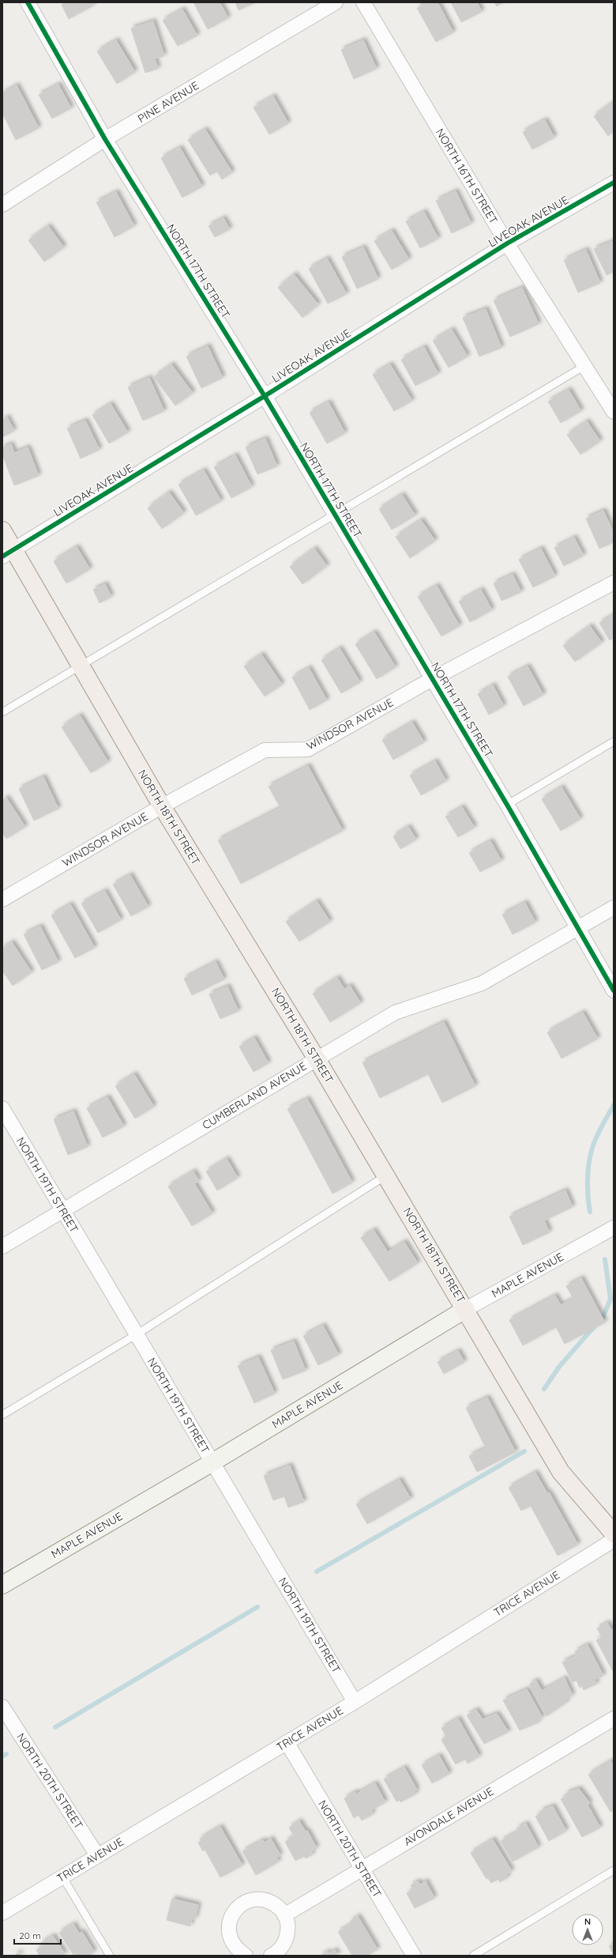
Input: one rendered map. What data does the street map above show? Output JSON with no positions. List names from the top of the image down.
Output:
{
  "streets": {
    "main road": ["NORTH 18TH STREET"],
    "street": [
      "PINE AVENUE",
      "NORTH 16TH STREET",
      "LIVEOAK AVENUE",
      "NORTH 17TH STREET",
      "WINDSOR AVENUE",
      "CUMBERLAND AVENUE",
      "NORTH 19TH STREET",
      "MAPLE AVENUE",
      "TRICE AVENUE",
      "NORTH 20TH STREET",
      "AVONDALE AVENUE"
    ]
  },
  "crossings": [
    ["PINE AVENUE", "NORTH 17TH STREET"],
    ["NORTH 16TH STREET", "LIVEOAK AVENUE"],
    ["LIVEOAK AVENUE", "NORTH 17TH STREET"],
    ["LIVEOAK AVENUE", "NORTH 18TH STREET"],
    ["NORTH 17TH STREET", "WINDSOR AVENUE"],
    ["NORTH 17TH STREET", "CUMBERLAND AVENUE"],
    ["WINDSOR AVENUE", "NORTH 18TH STREET"],
    ["NORTH 18TH STREET", "CUMBERLAND AVENUE"],
    ["NORTH 18TH STREET", "MAPLE AVENUE"],
    ["CUMBERLAND AVENUE", "NORTH 19TH STREET"],
    ["NORTH 19TH STREET", "MAPLE AVENUE"],
    ["NORTH 19TH STREET", "TRICE AVENUE"],
    ["TRICE AVENUE", "NORTH 20TH STREET"],
    ["NORTH 20TH STREET", "AVONDALE AVENUE"]
  ],
  "scale_bar": "20 m",
  "north": "top"
}
